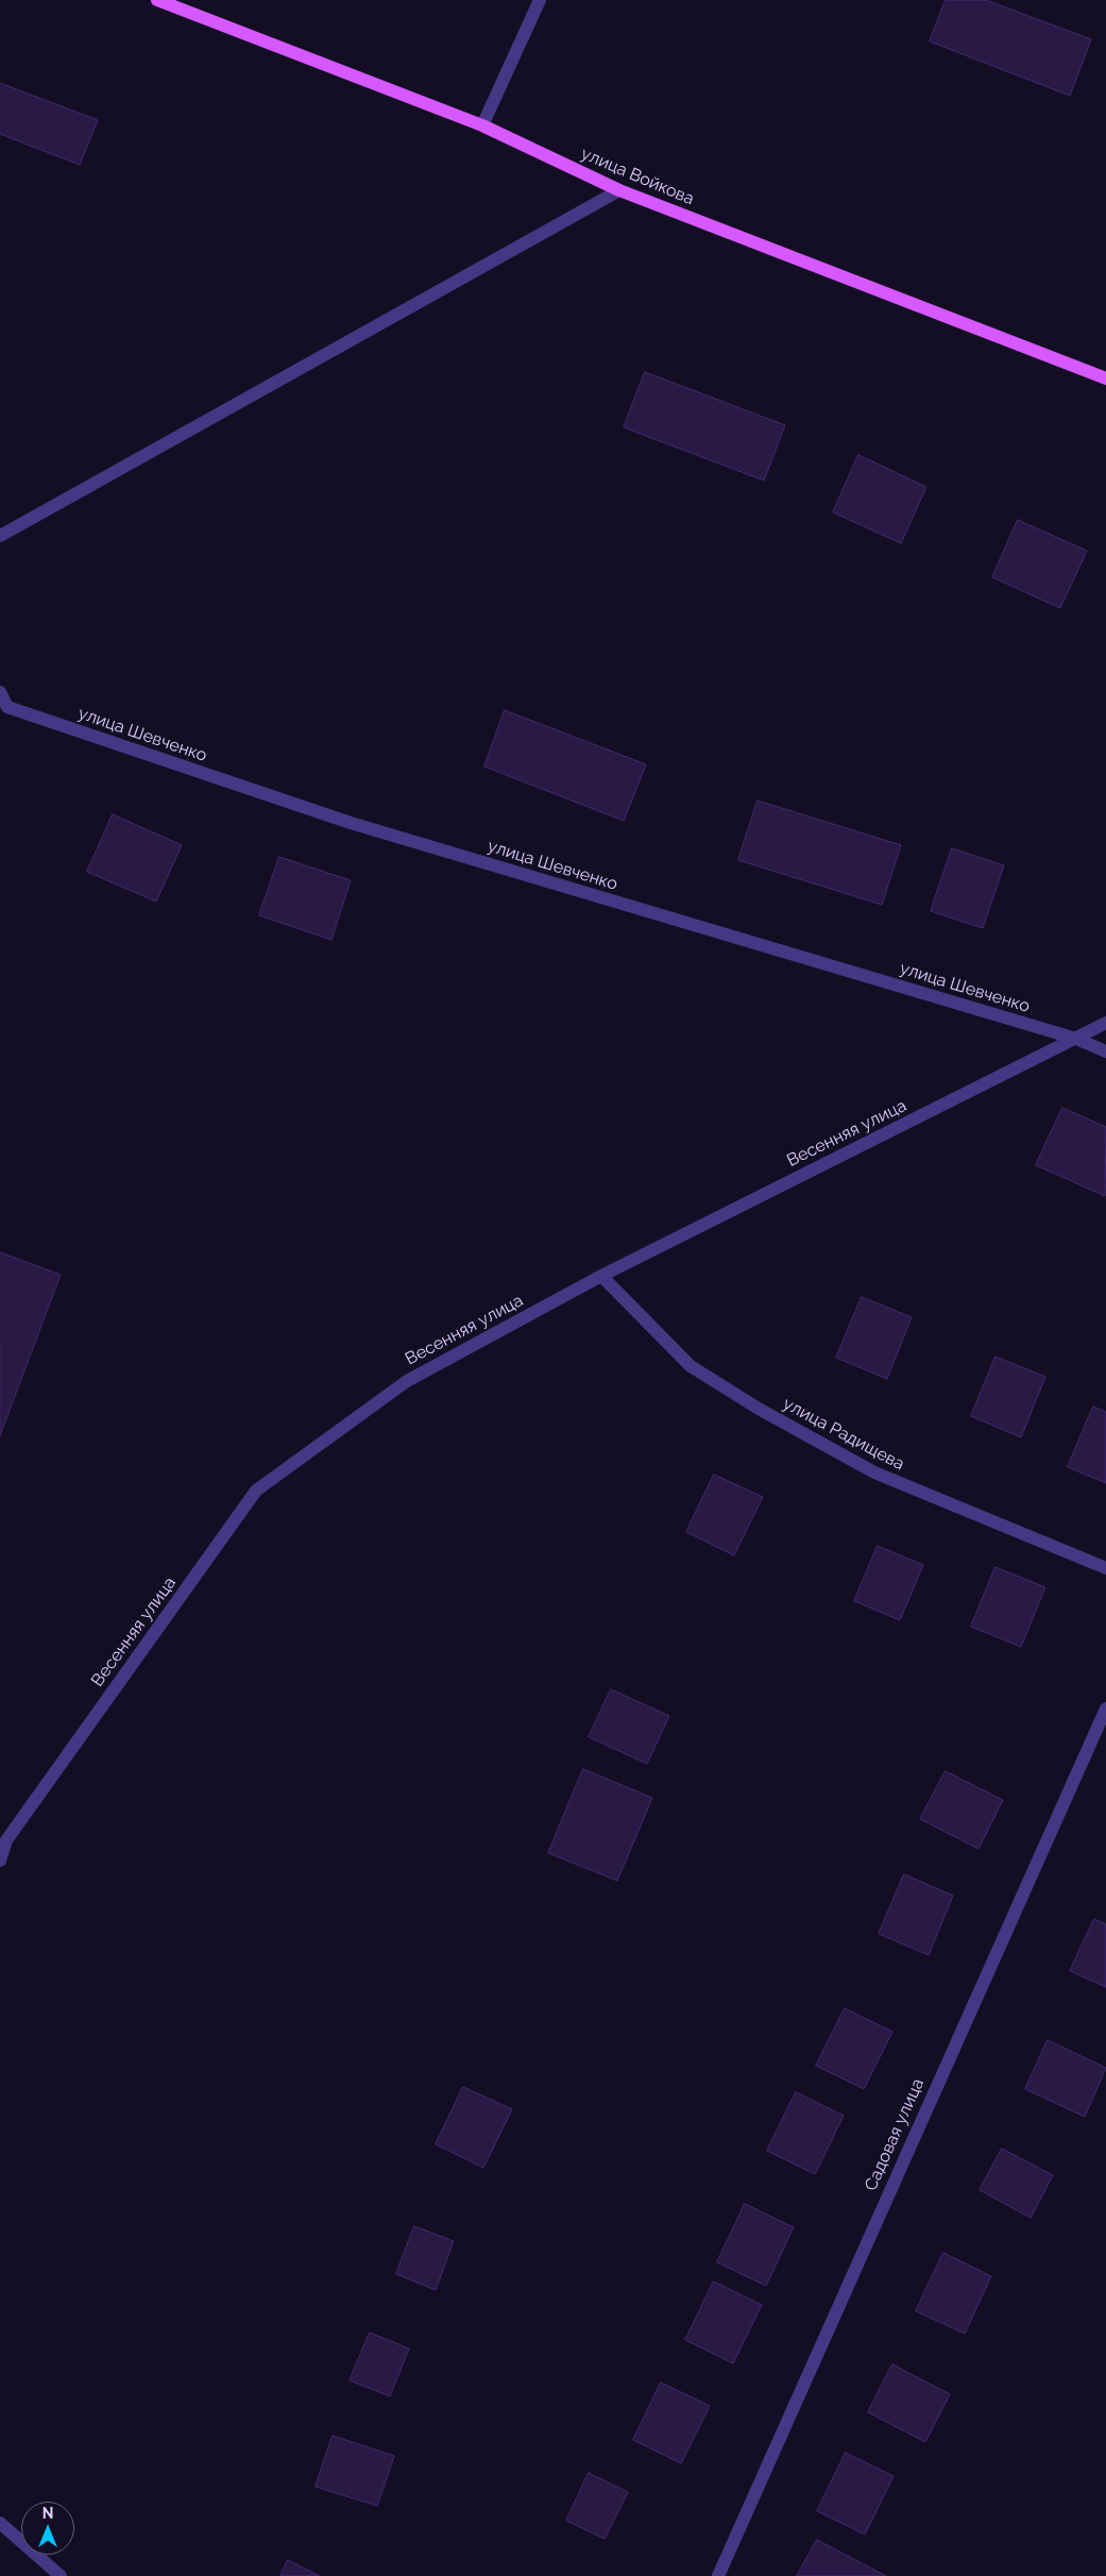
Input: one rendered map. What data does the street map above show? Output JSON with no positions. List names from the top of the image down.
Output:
{
  "streets": {
    "main road": ["улица Войкова"],
    "street": [
      "улица Шевченко",
      "Весенняя улица",
      "улица Радищева",
      "Садовая улица"
    ]
  },
  "crossings": [
    ["улица Шевченко", "Весенняя улица"],
    ["Весенняя улица", "улица Радищева"]
  ],
  "north": "top"
}
